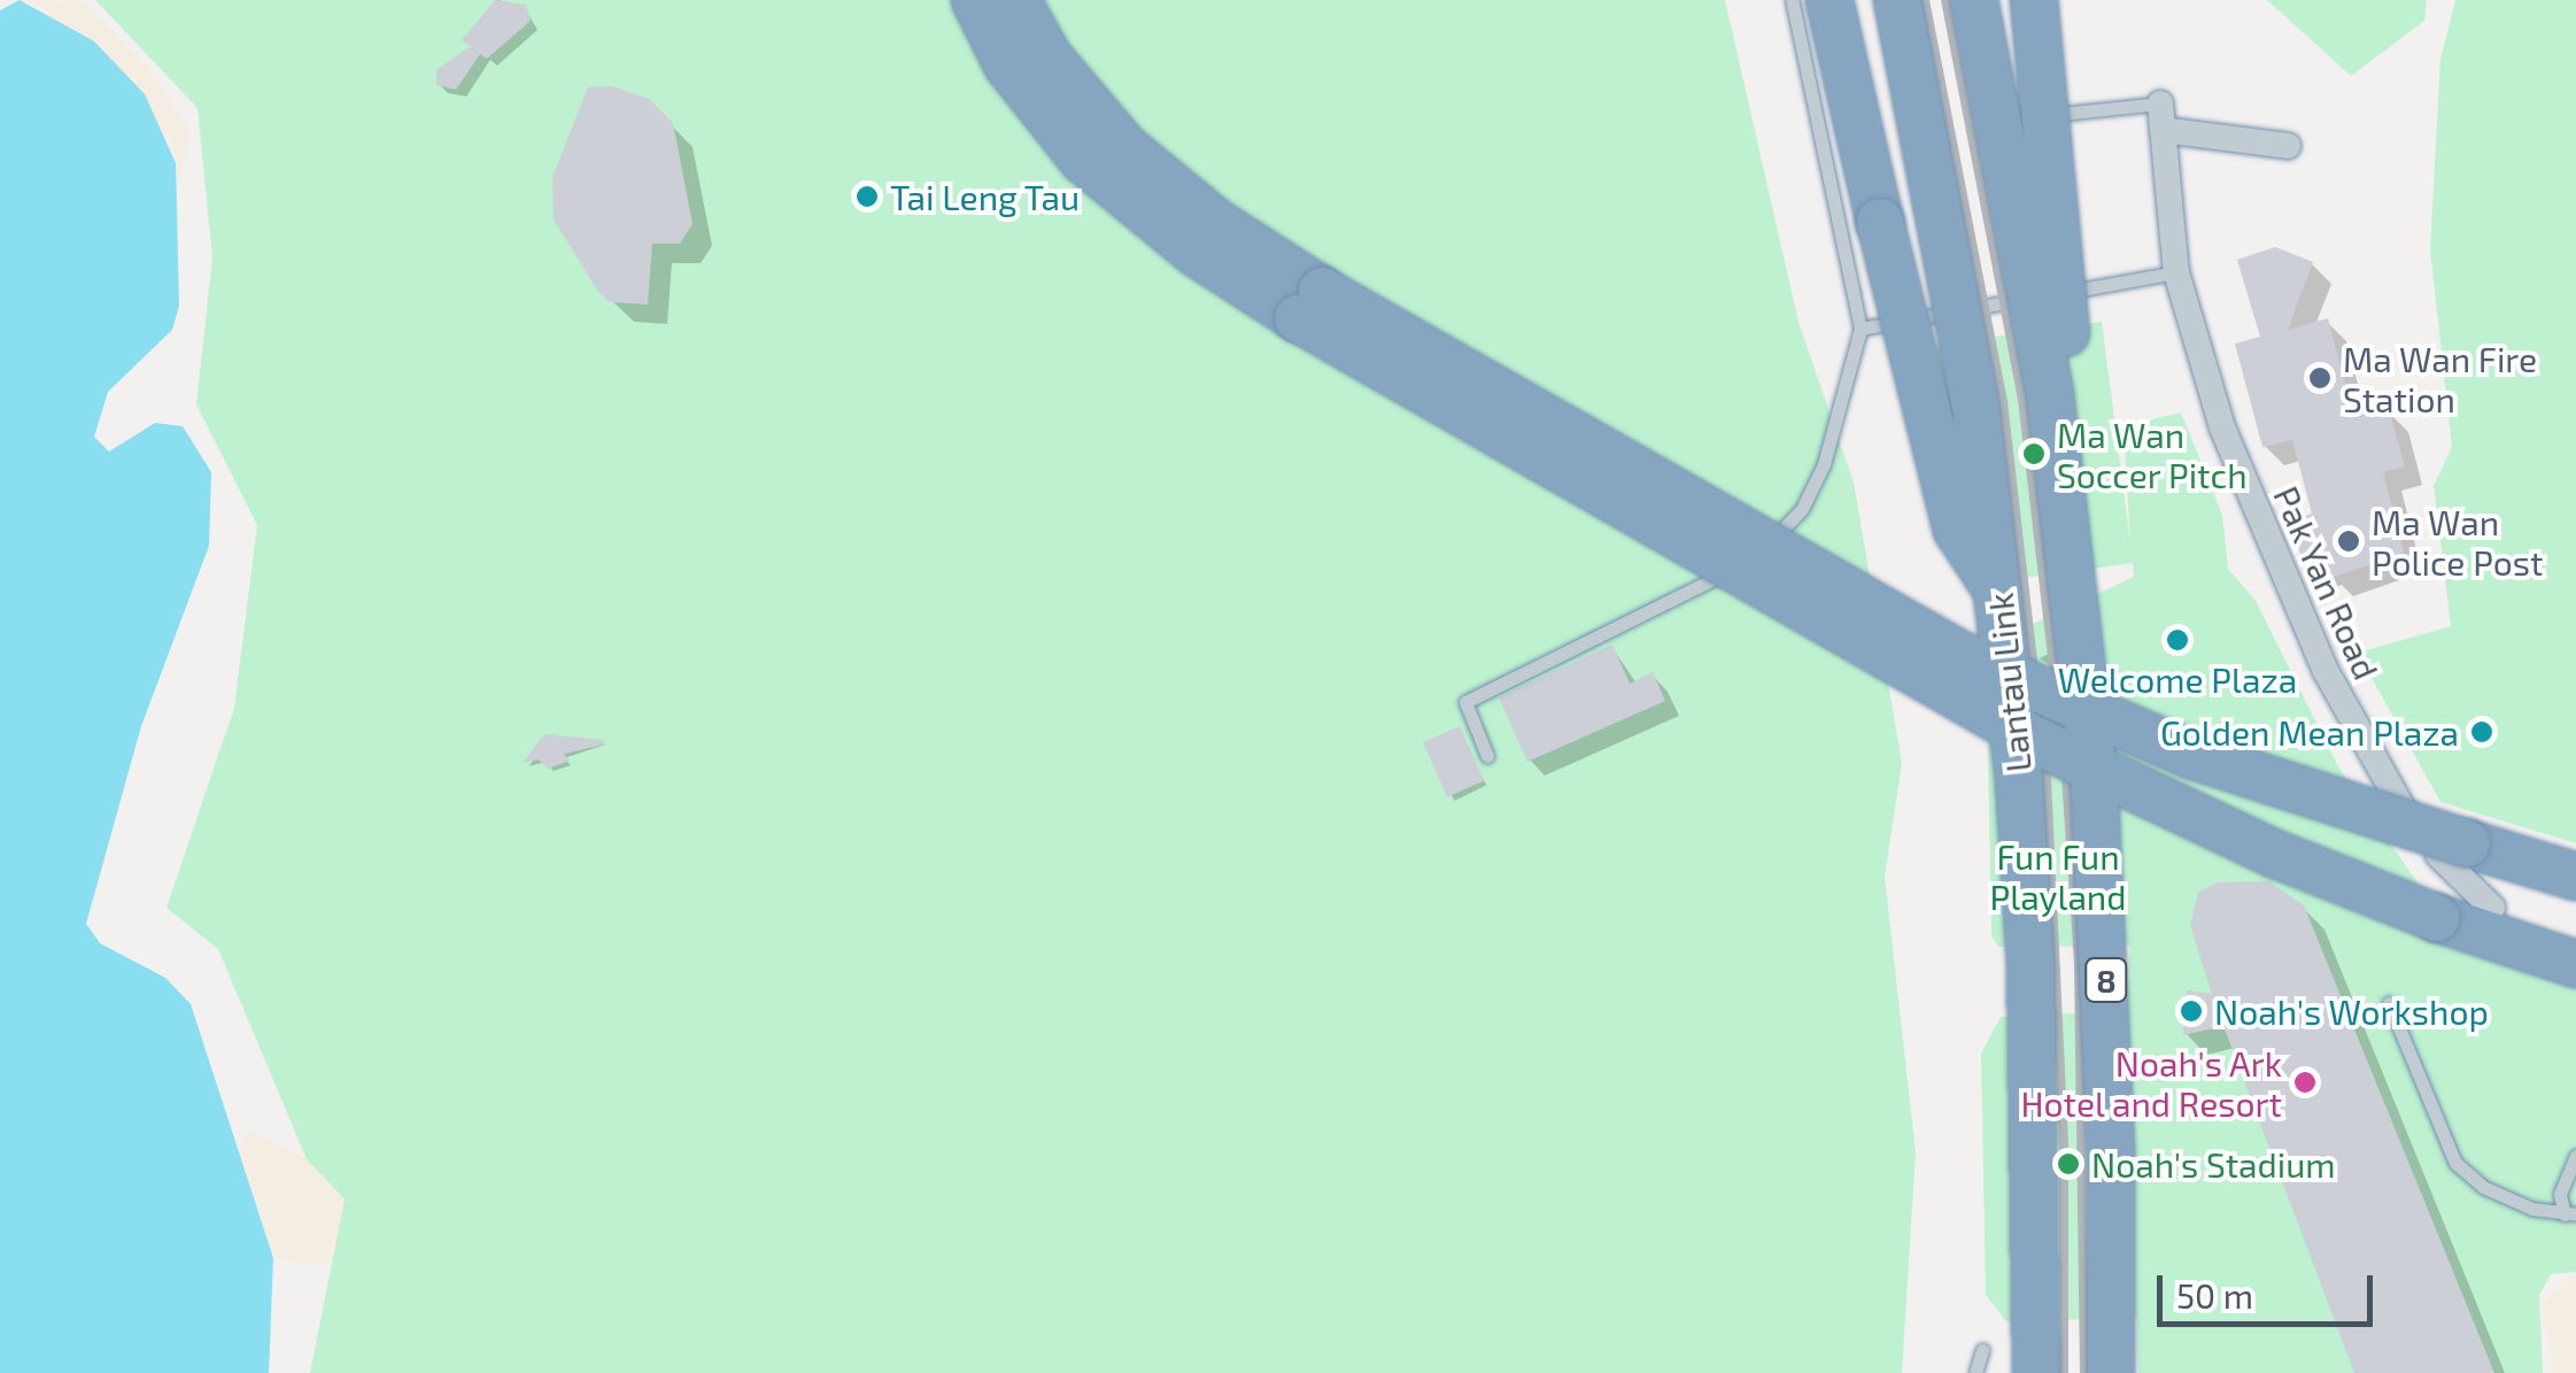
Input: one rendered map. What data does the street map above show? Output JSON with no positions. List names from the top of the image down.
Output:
{
  "streets": {
    "highway": ["Lantau Link", "8"],
    "street": ["Pak Yan Road"]
  },
  "parks": ["Fun Fun Playland"],
  "places": [
    "Tai Leng Tau",
    "Ma Wan Fire Station",
    "Ma Wan Soccer Pitch",
    "Ma Wan Police Post",
    "Welcome Plaza",
    "Golden Mean Plaza",
    "Noah's Workshop",
    "Noah's Ark Hotel and Resort",
    "Noah's Stadium"
  ],
  "scale_bar": "50 m"
}
